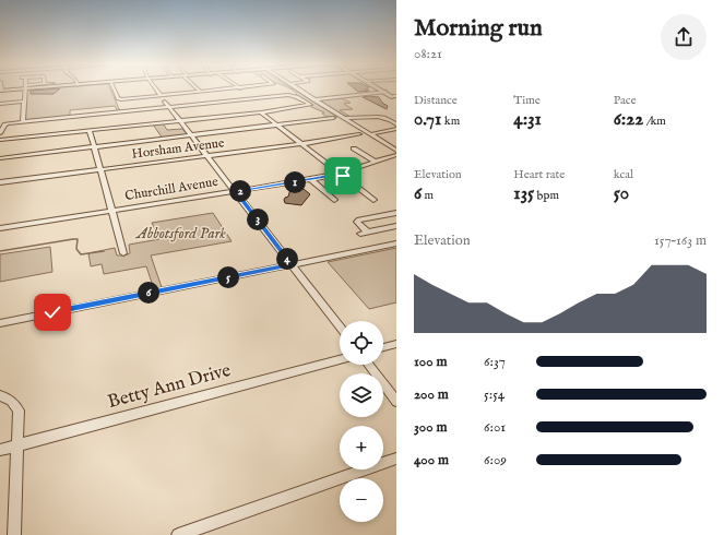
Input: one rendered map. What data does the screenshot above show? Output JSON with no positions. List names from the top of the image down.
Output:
{
  "streets": {
    "street": ["Horsham Avenue", "Churchill Avenue", "Betty Ann Drive"]
  },
  "parks": ["Abbotsford Park"],
  "page": {
    "heading": ["Morning run", "08:21"],
    "stats": [
      ["Distance", "0.71 km"],
      ["Time", "4:31"],
      ["Pace", "6:22 /km"],
      ["Elevation", "6 m"],
      ["Heart rate", "135 bpm"],
      ["kcal", "50"]
    ],
    "pins": [
      "1",
      "2",
      "3",
      "4",
      "5",
      "6"
    ],
    "chart": ["Elevation", "157–163 m"],
    "map_buttons": ["+", "−"],
    "list": [
      {
        "name": "100 m",
        "note": "6:37"
      },
      {
        "name": "200 m",
        "note": "5:54"
      },
      {
        "name": "300 m",
        "note": "6:01"
      },
      {
        "name": "400 m",
        "note": "6:09"
      }
    ]
  }
}
